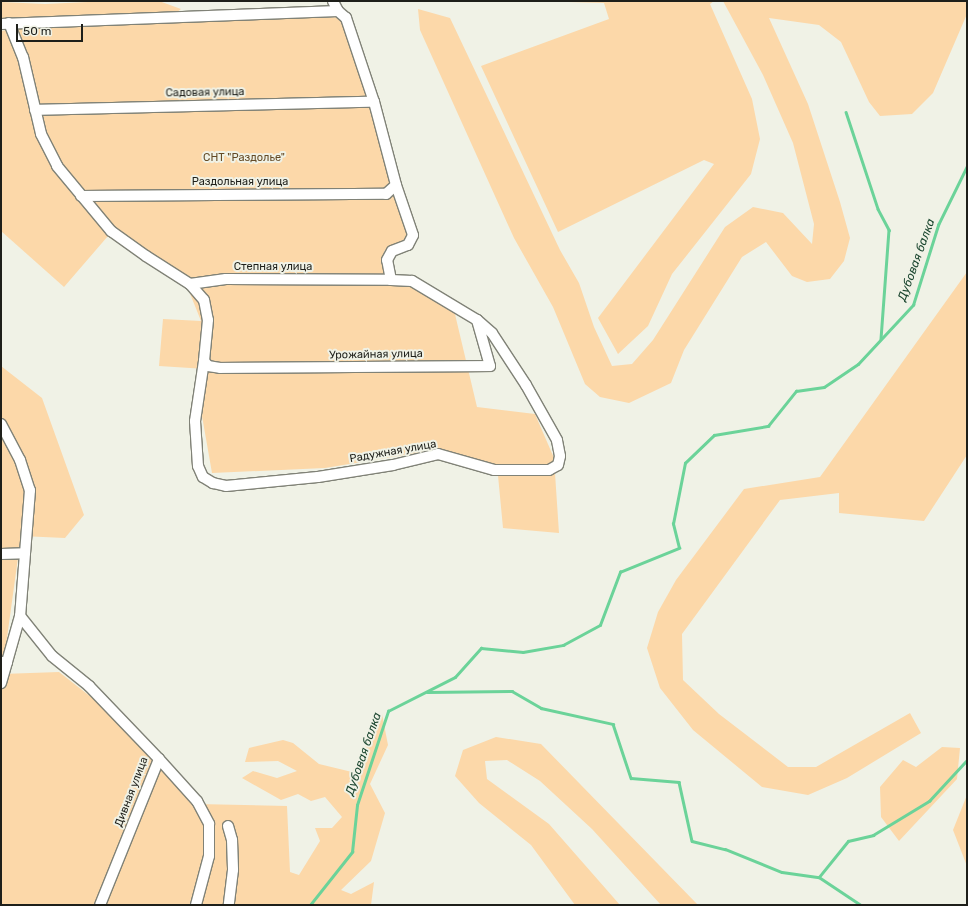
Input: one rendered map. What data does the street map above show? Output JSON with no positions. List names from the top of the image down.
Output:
{
  "streets": {
    "street": [
      "Садовая улица",
      "Раздольная улица",
      "Степная улица",
      "Урожайная улица",
      "Радужная улица",
      "Дивная улица"
    ]
  },
  "crossings": [
    ["Урожайная улица", "Радужная улица"]
  ],
  "water": ["Дубовая балка"],
  "parks": ["СНТ \"Раздолье\""],
  "scale_bar": "50 m"
}
